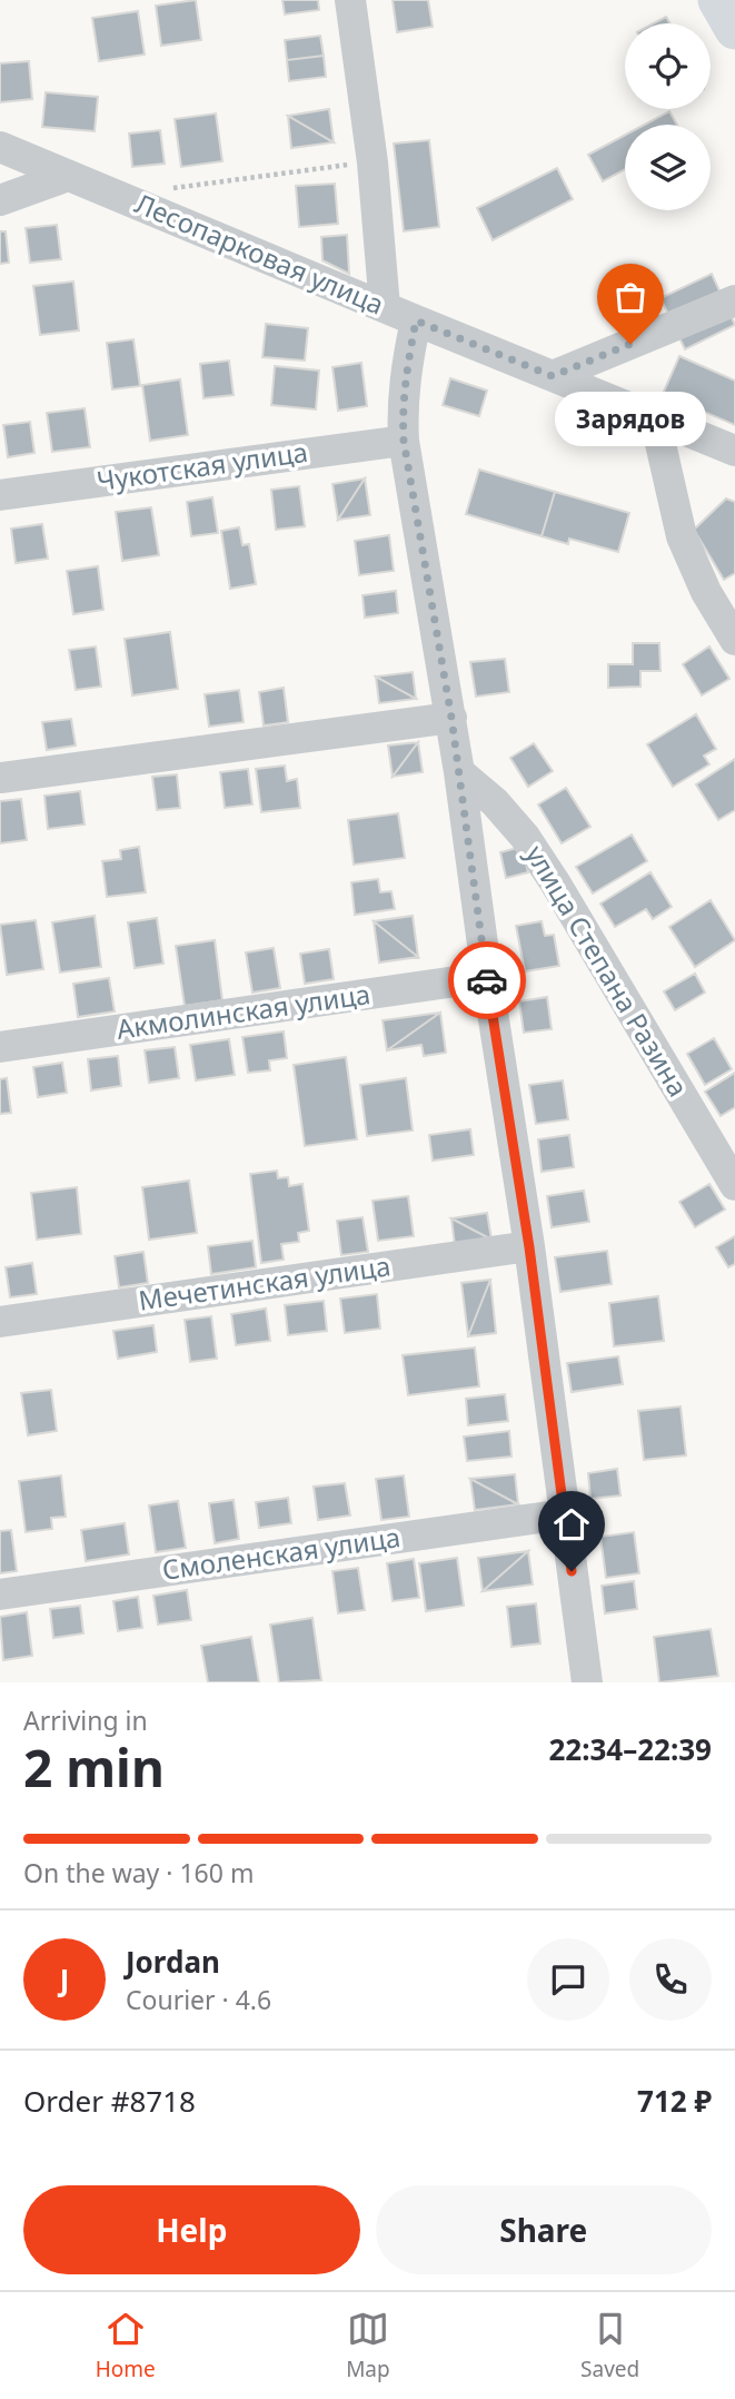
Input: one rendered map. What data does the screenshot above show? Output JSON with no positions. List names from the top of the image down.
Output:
{
  "streets": {
    "street": [
      "Лесопарковая улица",
      "Чукотская улица",
      "улица Степана Разина",
      "Акмолинская улица",
      "Мечетинская улица",
      "Смоленская улица"
    ]
  },
  "places": ["Зарядов"],
  "page": {
    "bubble": "Зарядов",
    "heading": ["2 min", "Arriving in", "22:34–22:39"],
    "panel": [
      "Jordan",
      "Courier · 4.6",
      "Order #8718",
      "712 ₽"
    ],
    "bar": "On the way · 160 m",
    "round": "J",
    "buttons": ["Help", "Share"],
    "tabs": ["Home", "Map", "Saved"]
  }
}
